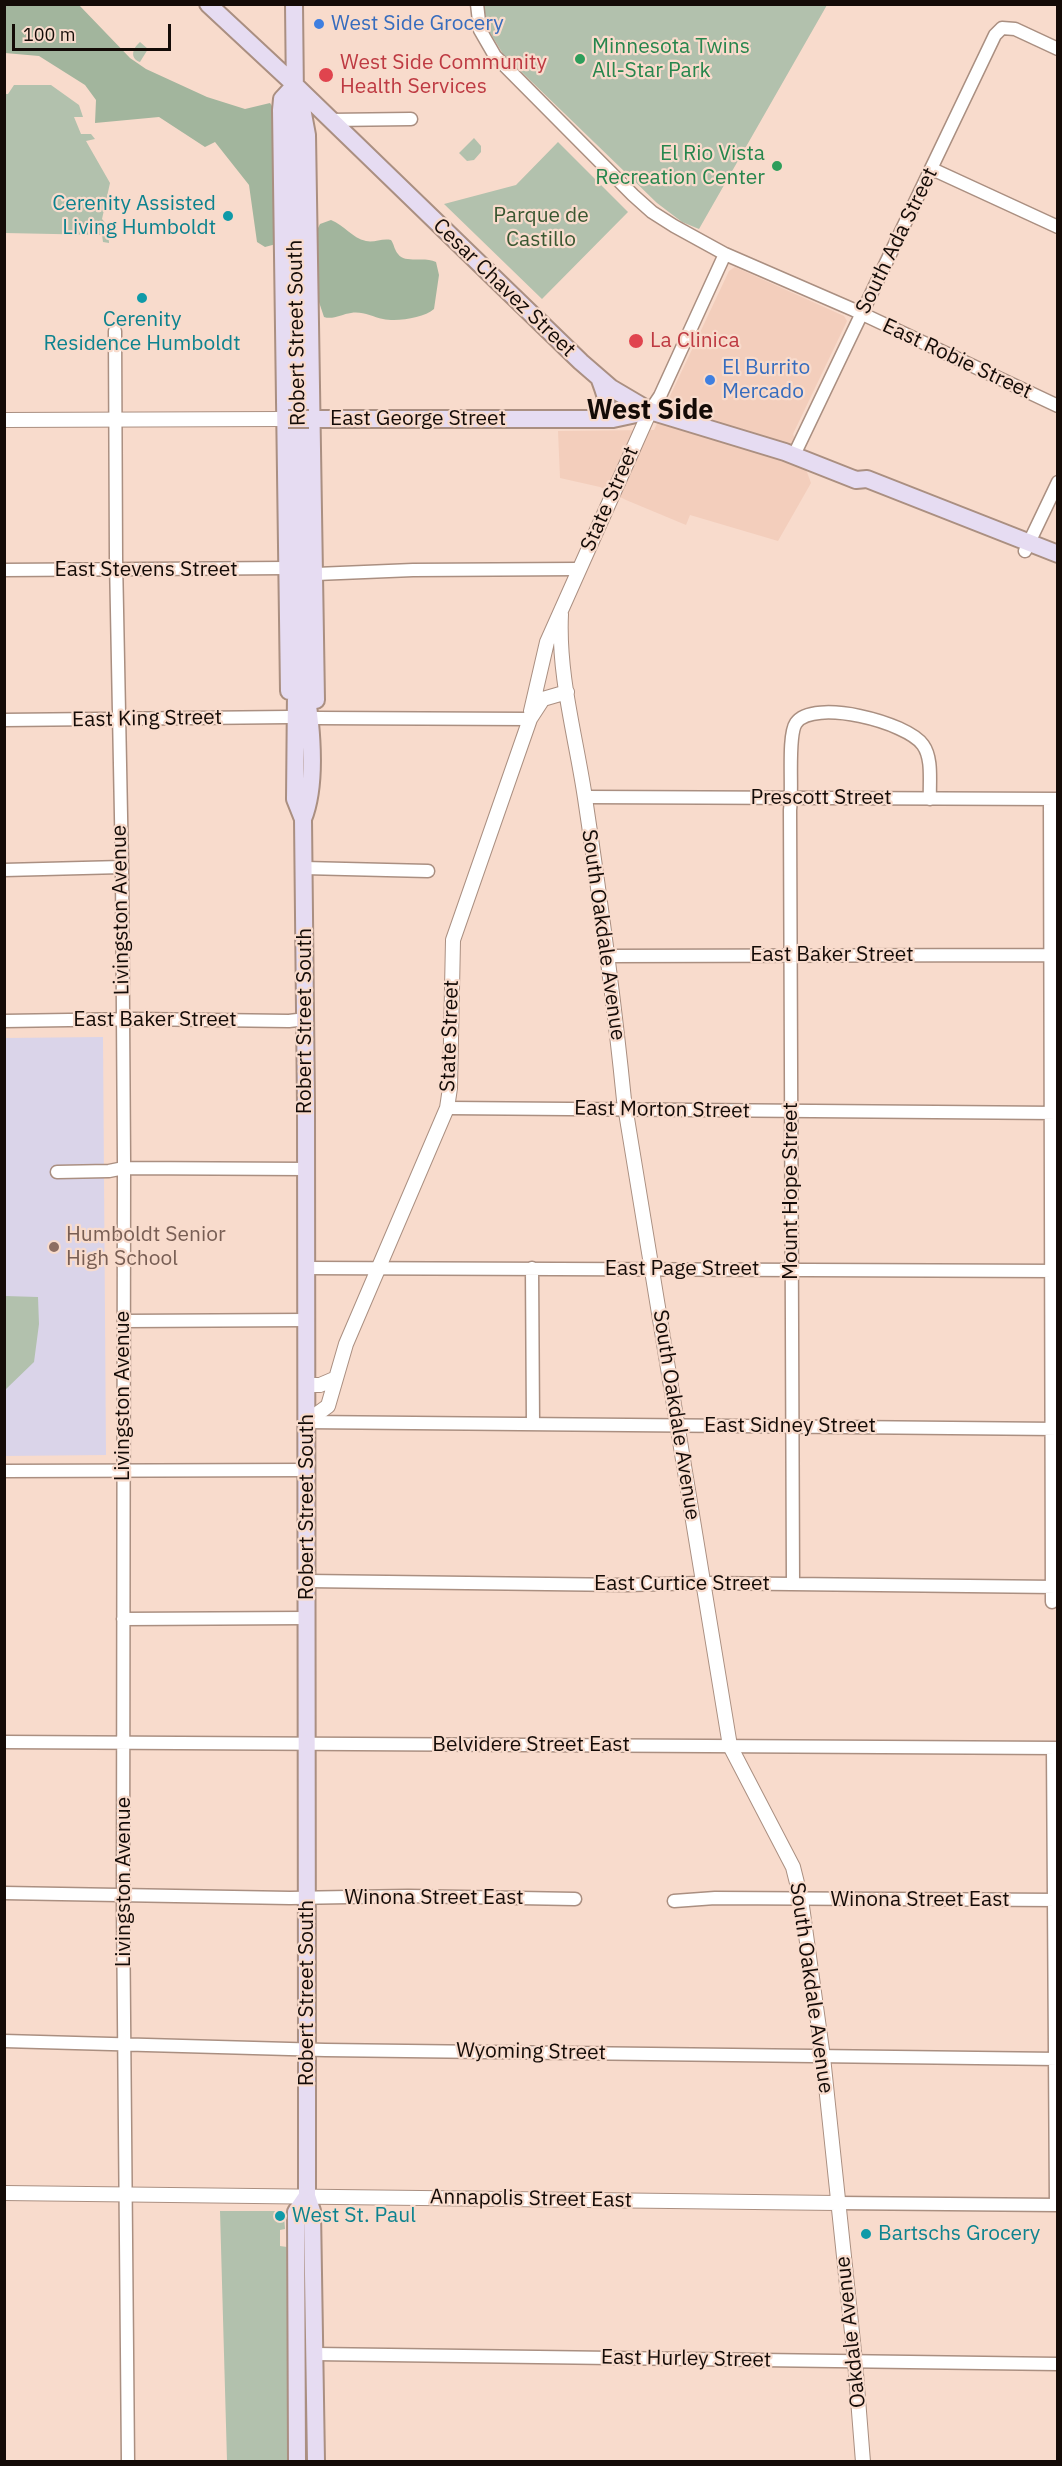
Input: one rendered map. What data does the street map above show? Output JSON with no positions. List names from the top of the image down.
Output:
{
  "streets": {
    "main road": ["Cesar Chavez Street", "Robert Street South", "East George Street"],
    "street": [
      "South Ada Street",
      "East Robie Street",
      "State Street",
      "East Stevens Street",
      "East King Street",
      "Prescott Street",
      "Livingston Avenue",
      "South Oakdale Avenue",
      "East Baker Street",
      "East Morton Street",
      "Mount Hope Street",
      "East Page Street",
      "East Sidney Street",
      "East Curtice Street",
      "Belvidere Street East",
      "Winona Street East",
      "Wyoming Street",
      "Annapolis Street East",
      "Oakdale Avenue",
      "East Hurley Street"
    ]
  },
  "crossings": [
    ["South Ada Street", "Cesar Chavez Street"],
    ["South Ada Street", "East Robie Street"],
    ["Cesar Chavez Street", "Robert Street South"],
    ["Cesar Chavez Street", "East George Street"],
    ["Cesar Chavez Street", "State Street"],
    ["Robert Street South", "State Street"],
    ["Robert Street South", "East Baker Street"],
    ["Robert Street South", "East Page Street"],
    ["Robert Street South", "East Sidney Street"],
    ["Robert Street South", "East Curtice Street"],
    ["Robert Street South", "Belvidere Street East"],
    ["Robert Street South", "Winona Street East"],
    ["Robert Street South", "Wyoming Street"],
    ["Robert Street South", "Annapolis Street East"],
    ["Robert Street South", "East Hurley Street"],
    ["East Robie Street", "State Street"],
    ["East George Street", "State Street"],
    ["East George Street", "Livingston Avenue"],
    ["State Street", "South Oakdale Avenue"],
    ["State Street", "East Morton Street"],
    ["State Street", "East Page Street"],
    ["State Street", "East Sidney Street"],
    ["East Stevens Street", "Livingston Avenue"],
    ["East King Street", "Livingston Avenue"],
    ["Prescott Street", "South Oakdale Avenue"],
    ["Prescott Street", "Mount Hope Street"],
    ["Livingston Avenue", "East Baker Street"],
    ["Livingston Avenue", "Belvidere Street East"],
    ["Livingston Avenue", "Winona Street East"],
    ["Livingston Avenue", "Wyoming Street"],
    ["Livingston Avenue", "Annapolis Street East"],
    ["South Oakdale Avenue", "East Baker Street"],
    ["South Oakdale Avenue", "East Morton Street"],
    ["South Oakdale Avenue", "East Page Street"],
    ["South Oakdale Avenue", "East Sidney Street"],
    ["South Oakdale Avenue", "East Curtice Street"],
    ["South Oakdale Avenue", "Belvidere Street East"],
    ["South Oakdale Avenue", "Winona Street East"],
    ["South Oakdale Avenue", "Wyoming Street"],
    ["South Oakdale Avenue", "Annapolis Street East"],
    ["South Oakdale Avenue", "Oakdale Avenue"],
    ["East Baker Street", "Mount Hope Street"],
    ["East Morton Street", "Mount Hope Street"],
    ["Mount Hope Street", "East Page Street"],
    ["Mount Hope Street", "East Sidney Street"],
    ["Mount Hope Street", "East Curtice Street"],
    ["Annapolis Street East", "Oakdale Avenue"],
    ["Oakdale Avenue", "East Hurley Street"]
  ],
  "districts": ["West Side"],
  "parks": ["Parque de Castillo"],
  "places": [
    "West Side Grocery",
    "Minnesota Twins All-Star Park",
    "West Side Community Health Services",
    "El Rio Vista Recreation Center",
    "Cerenity Assisted Living Humboldt",
    "Cerenity Residence Humboldt",
    "La Clinica",
    "El Burrito Mercado",
    "Humboldt Senior High School",
    "West St. Paul",
    "Bartschs Grocery"
  ],
  "scale_bar": "100 m"
}
